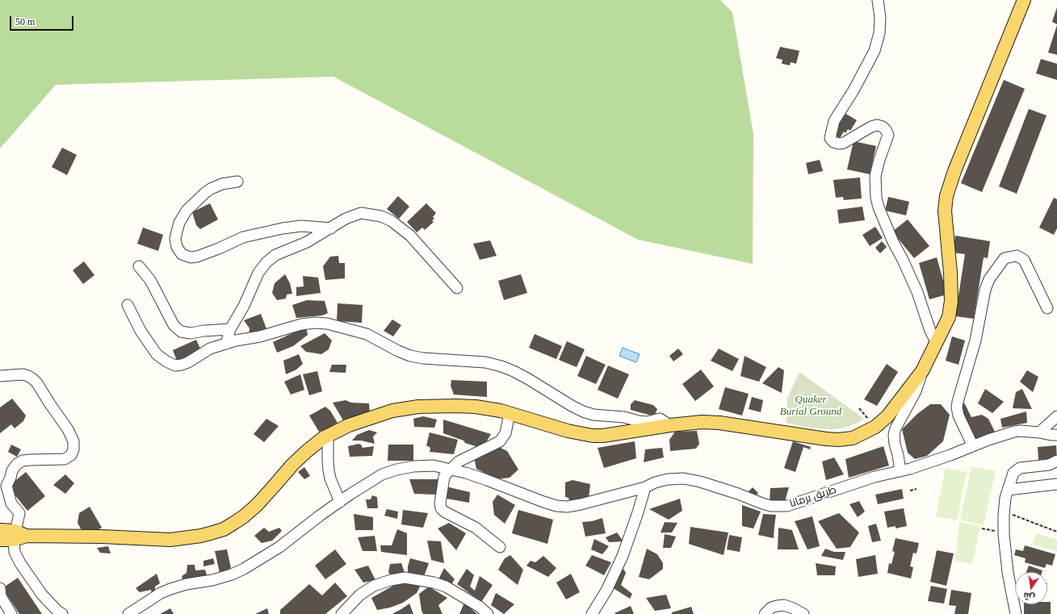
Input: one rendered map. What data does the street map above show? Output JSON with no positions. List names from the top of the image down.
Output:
{
  "streets": {
    "street": ["طريق برمانا"]
  },
  "parks": ["Quaker Burial Ground"],
  "scale_bar": "50 m",
  "north": "bottom"
}
